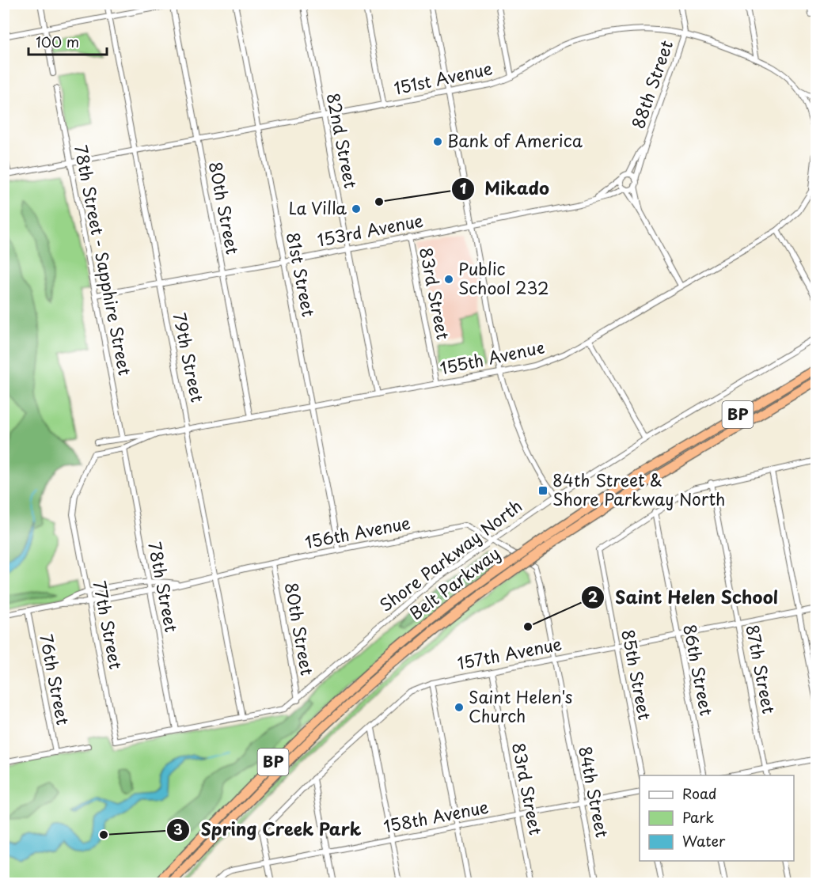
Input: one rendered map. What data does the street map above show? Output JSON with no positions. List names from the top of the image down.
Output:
{
  "streets": {
    "highway": ["BP", "Belt Parkway"],
    "street": [
      "151st Avenue",
      "88th Street",
      "82nd Street",
      "80th Street",
      "153rd Avenue",
      "78th Street - Sapphire Street",
      "81st Street",
      "83rd Street",
      "79th Street",
      "155th Avenue",
      "156th Avenue",
      "Shore Parkway North",
      "78th Street",
      "77th Street",
      "157th Avenue",
      "87th Street",
      "86th Street",
      "85th Street",
      "76th Street",
      "84th Street",
      "158th Avenue"
    ]
  },
  "crossings": [
    ["151st Avenue", "88th Street"],
    ["151st Avenue", "82nd Street"],
    ["151st Avenue", "80th Street"],
    ["151st Avenue", "78th Street - Sapphire Street"],
    ["151st Avenue", "81st Street"],
    ["151st Avenue", "79th Street"],
    ["151st Avenue", "155th Avenue"],
    ["88th Street", "153rd Avenue"],
    ["82nd Street", "153rd Avenue"],
    ["82nd Street", "155th Avenue"],
    ["80th Street", "153rd Avenue"],
    ["80th Street", "155th Avenue"],
    ["80th Street", "156th Avenue"],
    ["80th Street", "Shore Parkway North"],
    ["153rd Avenue", "78th Street - Sapphire Street"],
    ["153rd Avenue", "81st Street"],
    ["153rd Avenue", "83rd Street"],
    ["153rd Avenue", "79th Street"],
    ["78th Street - Sapphire Street", "155th Avenue"],
    ["81st Street", "155th Avenue"],
    ["81st Street", "156th Avenue"],
    ["83rd Street", "155th Avenue"],
    ["83rd Street", "157th Avenue"],
    ["83rd Street", "158th Avenue"],
    ["79th Street", "155th Avenue"],
    ["79th Street", "156th Avenue"],
    ["79th Street", "Shore Parkway North"],
    ["155th Avenue", "78th Street"],
    ["155th Avenue", "77th Street"],
    ["156th Avenue", "Shore Parkway North"],
    ["156th Avenue", "78th Street"],
    ["156th Avenue", "77th Street"],
    ["156th Avenue", "76th Street"],
    ["156th Avenue", "84th Street"],
    ["78th Street", "77th Street"],
    ["157th Avenue", "87th Street"],
    ["157th Avenue", "86th Street"],
    ["157th Avenue", "85th Street"],
    ["157th Avenue", "84th Street"],
    ["157th Avenue", "158th Avenue"],
    ["86th Street", "85th Street"],
    ["84th Street", "158th Avenue"]
  ],
  "places": {
    "other": [
      "Bank of America",
      "Mikado",
      "La Villa",
      "Public School 232",
      "Saint Helen School",
      "Saint Helen's Church",
      "Spring Creek Park"
    ],
    "transit": ["84th Street & Shore Parkway North"]
  },
  "legend": ["Road", "Park", "Water"],
  "scale_bar": "100 m"
}
